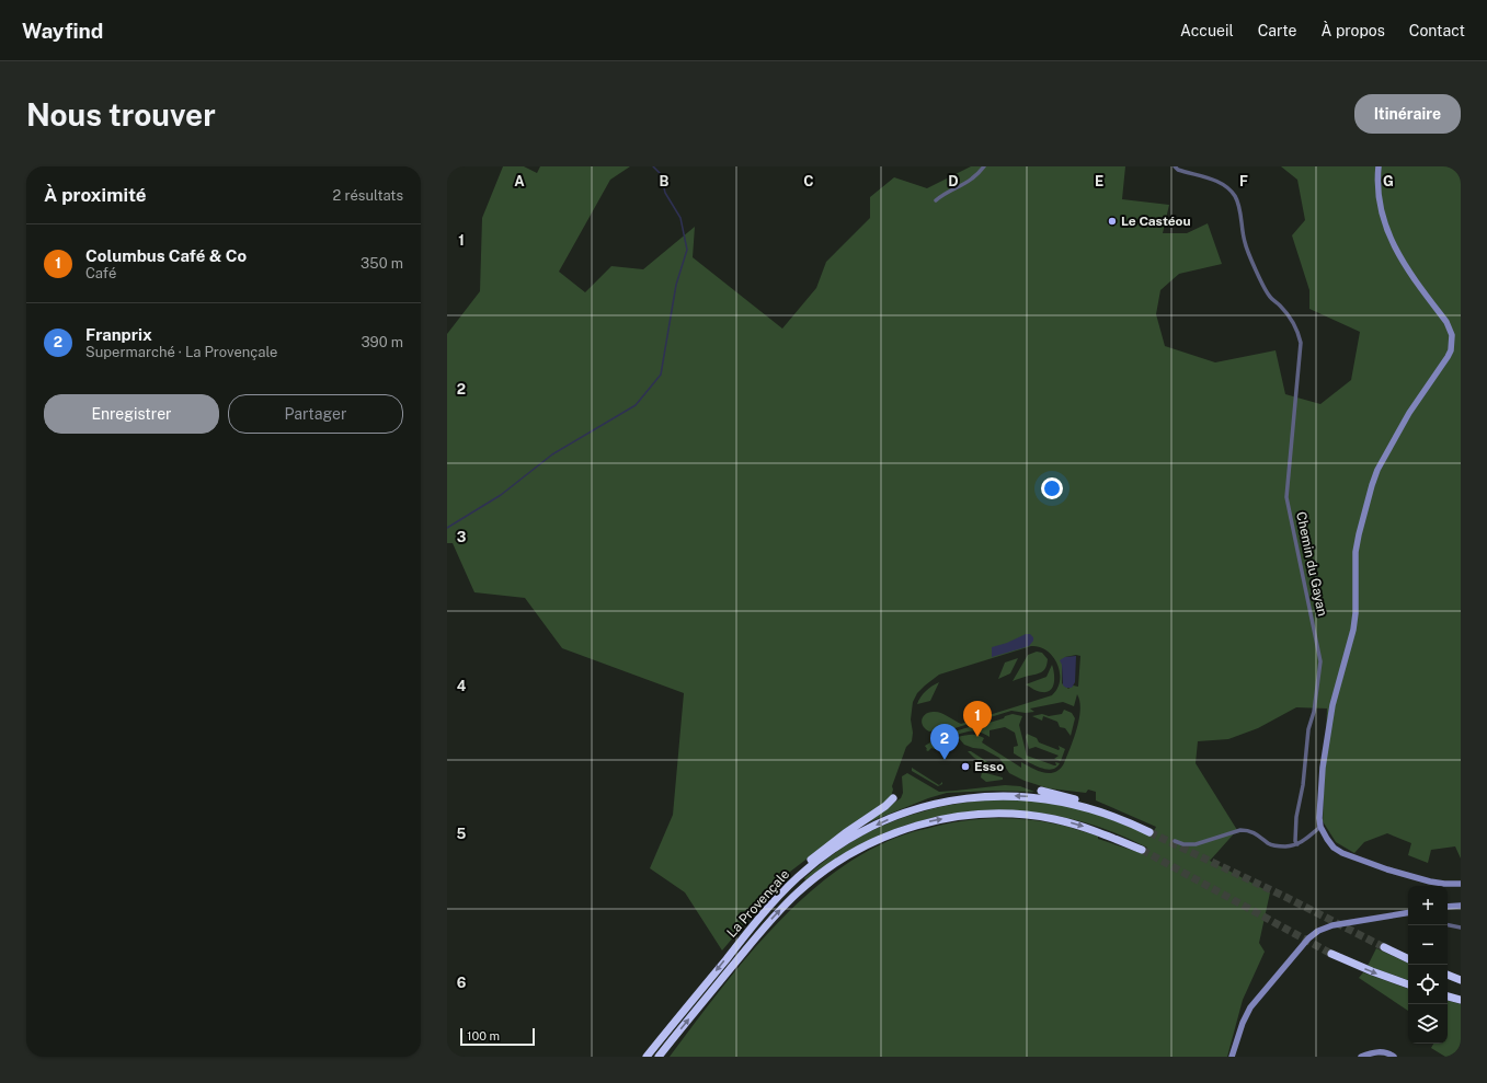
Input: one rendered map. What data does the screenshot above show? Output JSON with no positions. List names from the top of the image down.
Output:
{
  "streets": {
    "highway": ["La Provençale"],
    "street": ["Chemin du Gayan"]
  },
  "places": ["Le Castéou", "Esso"],
  "scale_bar": "100 m",
  "page": {
    "header": "Wayfind",
    "nav": [
      "Accueil",
      "Carte",
      "À propos",
      "Contact"
    ],
    "buttons": [
      "Itinéraire",
      ["Enregistrer", "Partager"]
    ],
    "title": "Nous trouver",
    "heading": ["À proximité", "2 résultats"],
    "list": [
      {
        "mark": "1",
        "name": "Columbus Café & Co",
        "note": "Café",
        "value": "350 m"
      },
      {
        "mark": "2",
        "name": "Franprix",
        "note": "Supermarché · La Provençale",
        "value": "390 m"
      }
    ],
    "pins": ["1", "2"],
    "map_buttons": ["+", "−"],
    "scale": "100 m"
  },
  "grid": {
    "columns": [
      "A",
      "B",
      "C",
      "D",
      "E",
      "F",
      "G"
    ],
    "rows": [
      "1",
      "2",
      "3",
      "4",
      "5",
      "6"
    ]
  }
}
